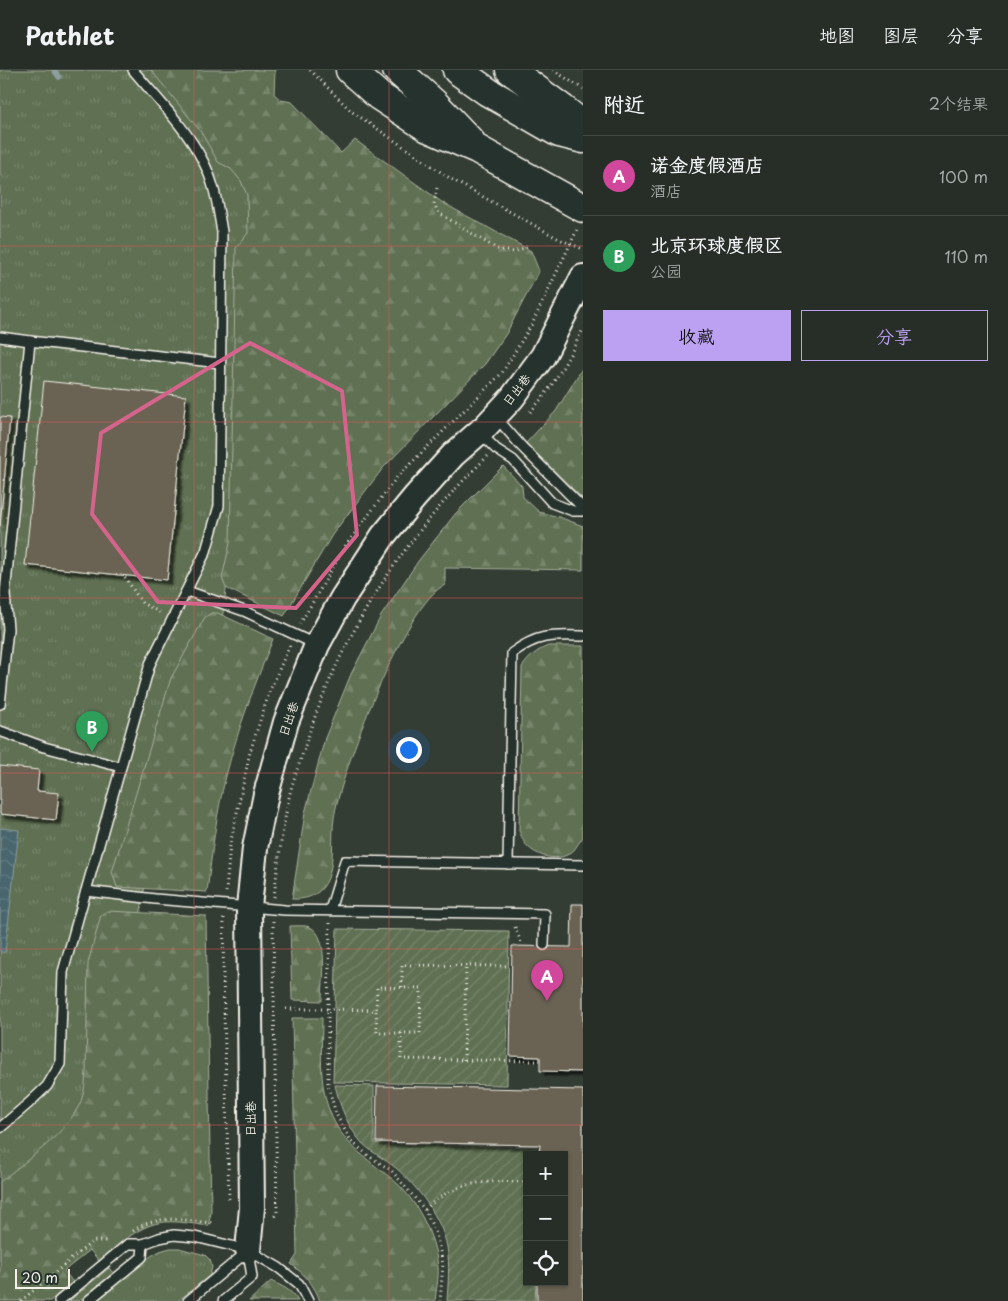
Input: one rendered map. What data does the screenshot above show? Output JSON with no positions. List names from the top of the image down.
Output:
{
  "streets": {
    "street": ["日出巷"]
  },
  "scale_bar": "20 m",
  "page": {
    "header": "Pathlet",
    "nav": ["地图", "图层", "分享"],
    "heading": ["附近", "2个结果"],
    "list": [
      {
        "mark": "A",
        "name": "诺金度假酒店",
        "note": "酒店",
        "value": "100 m"
      },
      {
        "mark": "B",
        "name": "北京环球度假区",
        "note": "公园",
        "value": "110 m"
      }
    ],
    "buttons": ["收藏", "分享"],
    "pins": ["B", "A"],
    "map_buttons": ["+", "−"],
    "scale": "20 m"
  }
}
